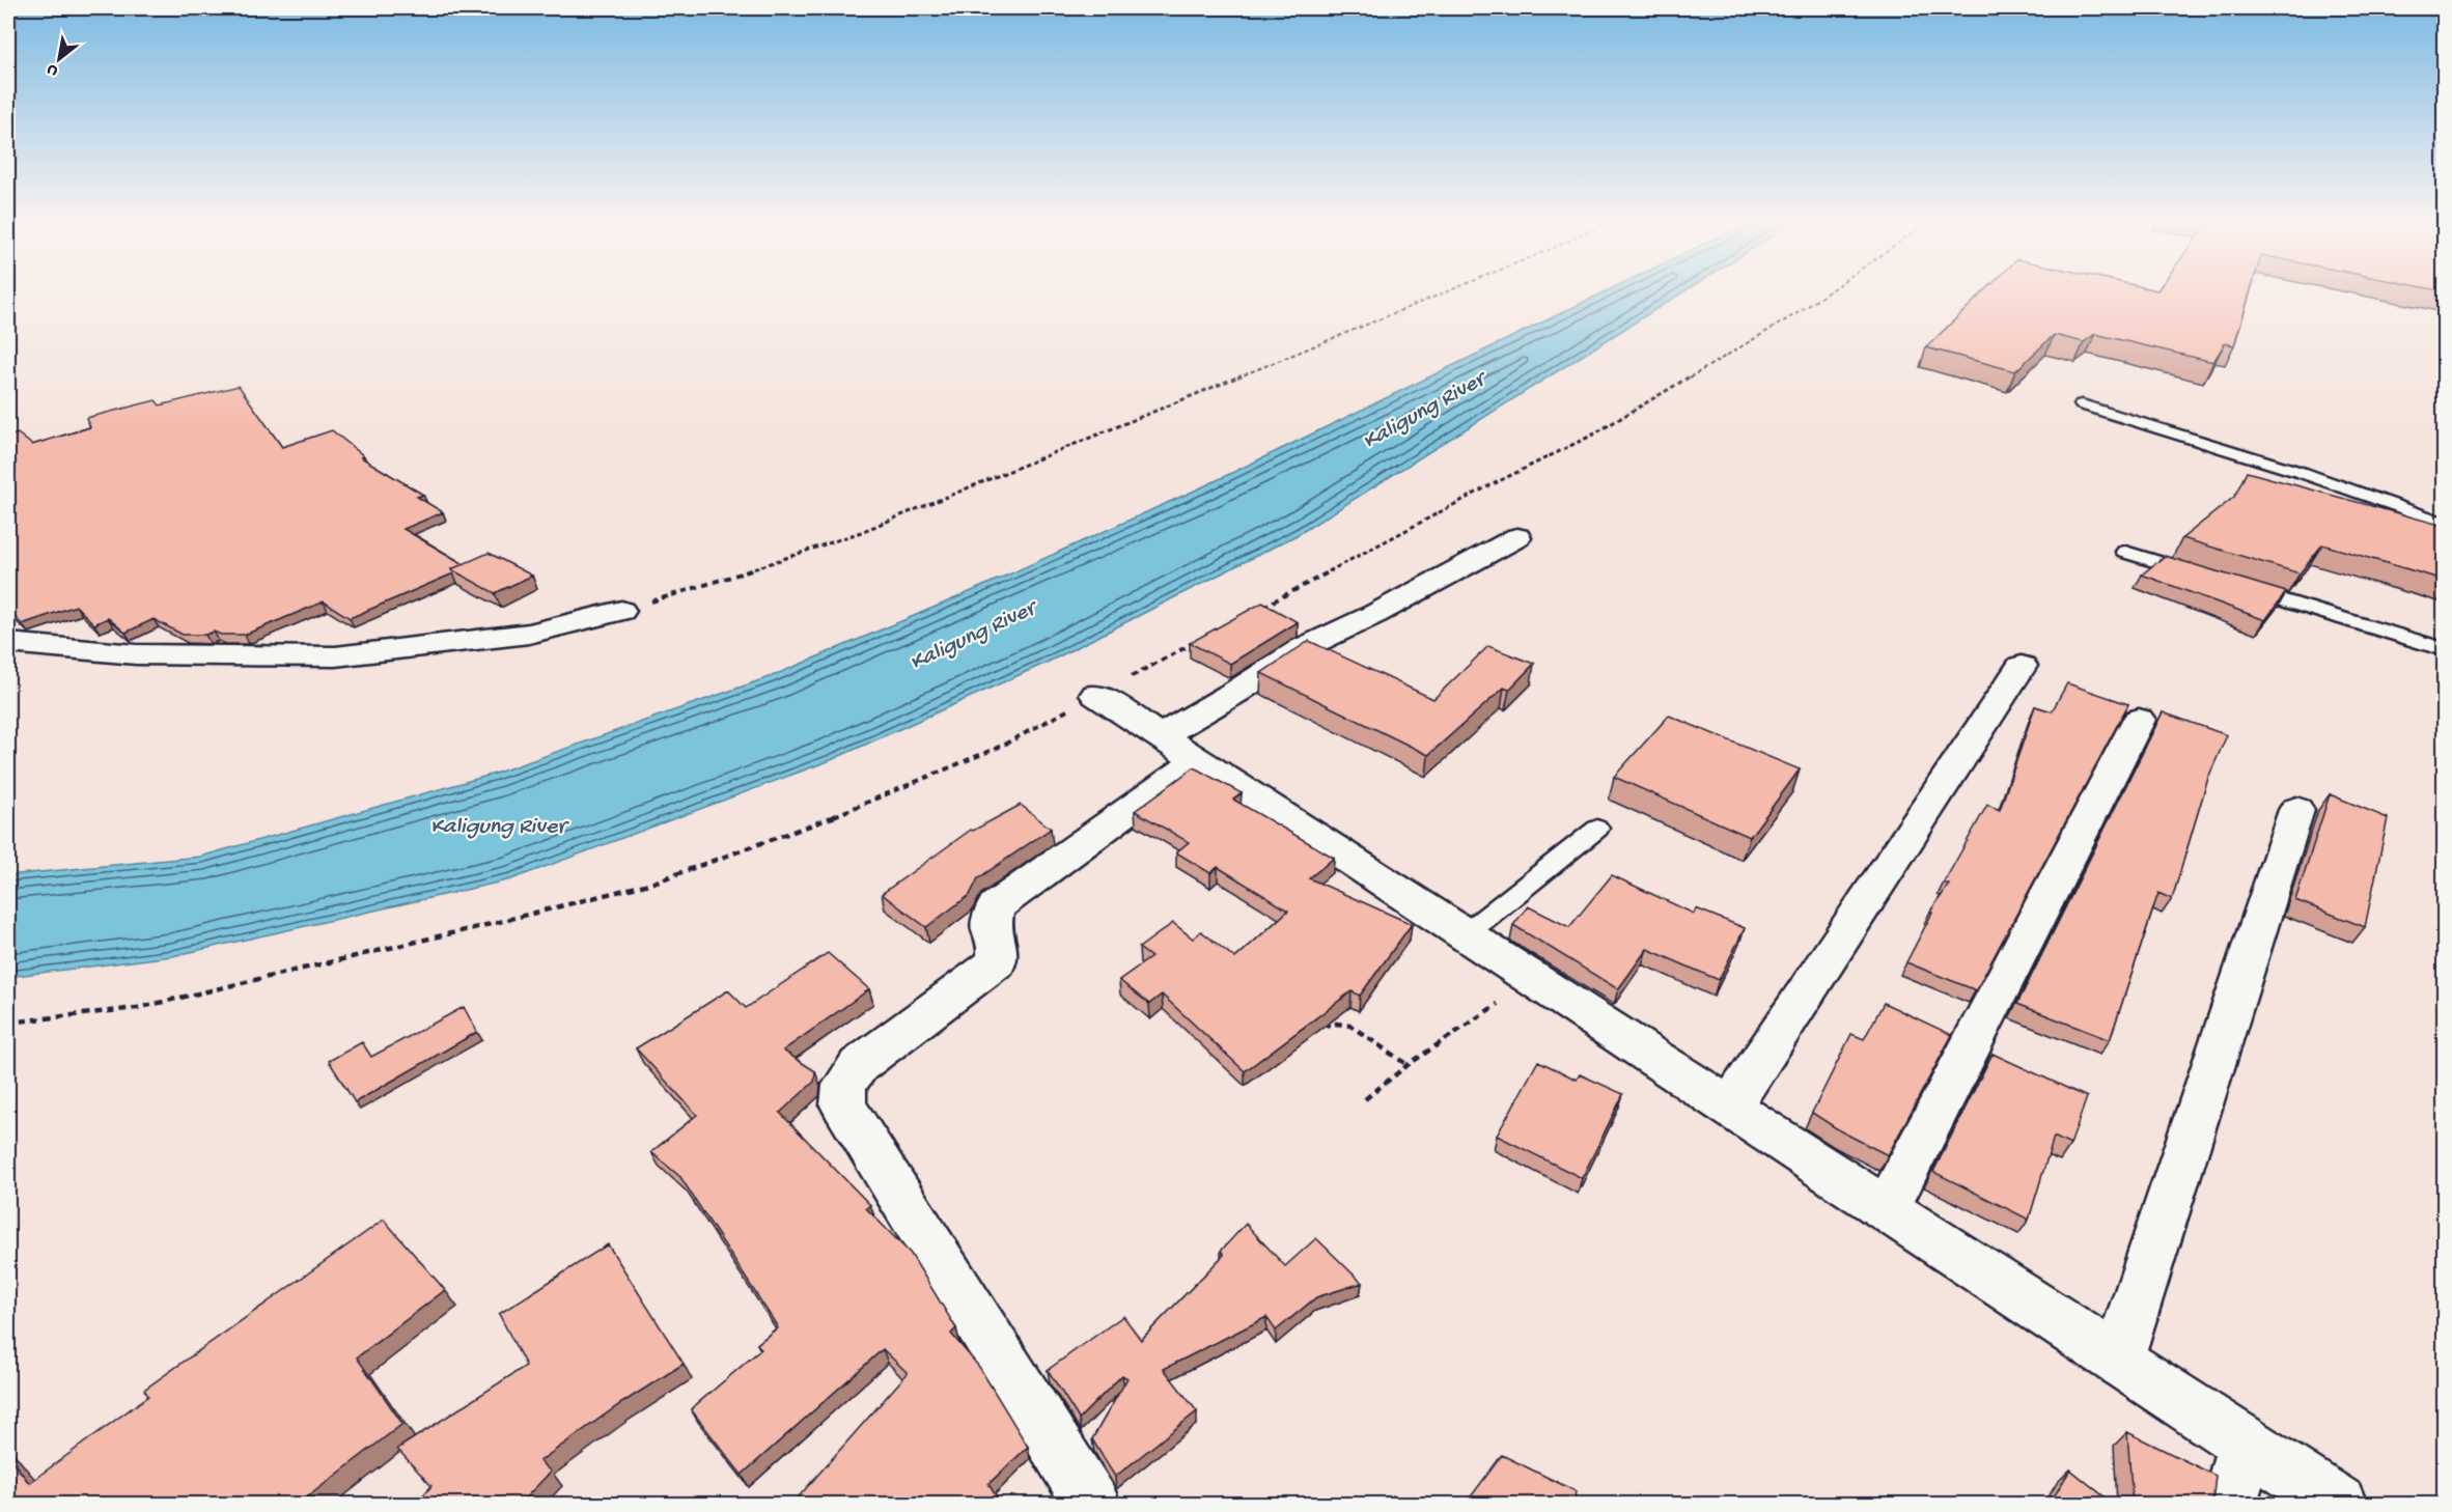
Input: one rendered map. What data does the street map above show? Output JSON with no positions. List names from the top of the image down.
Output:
{
  "water": ["Kaligung River"],
  "north": "bottom left"
}
